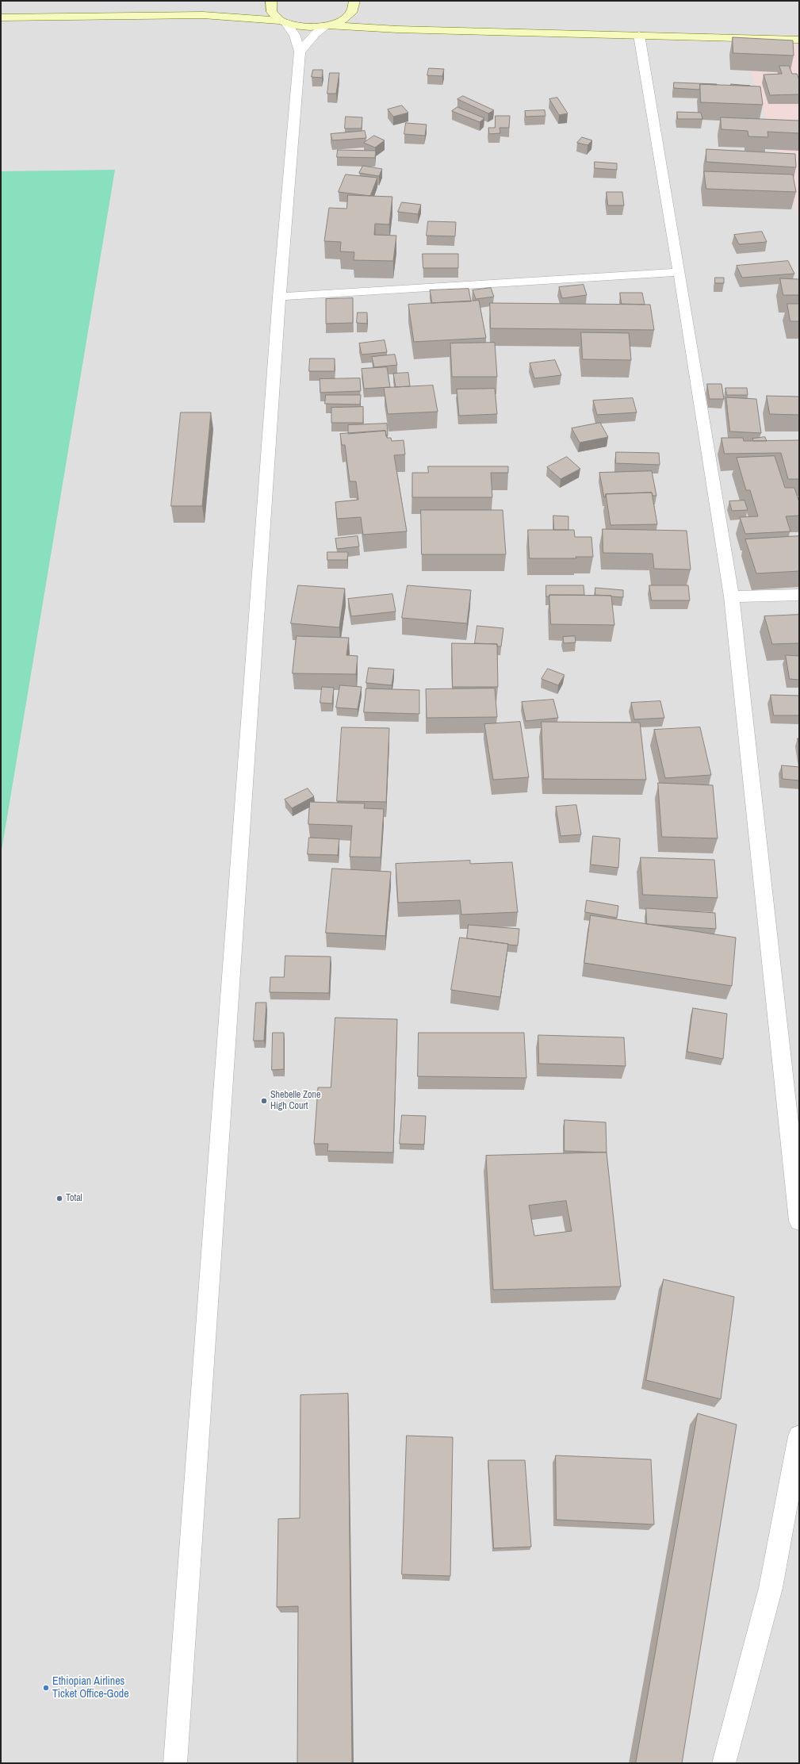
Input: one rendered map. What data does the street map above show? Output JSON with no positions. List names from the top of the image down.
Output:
{
  "places": ["Shebelle Zone High Court", "Total", "Ethiopian Airlines Ticket Office-Gode"]
}
